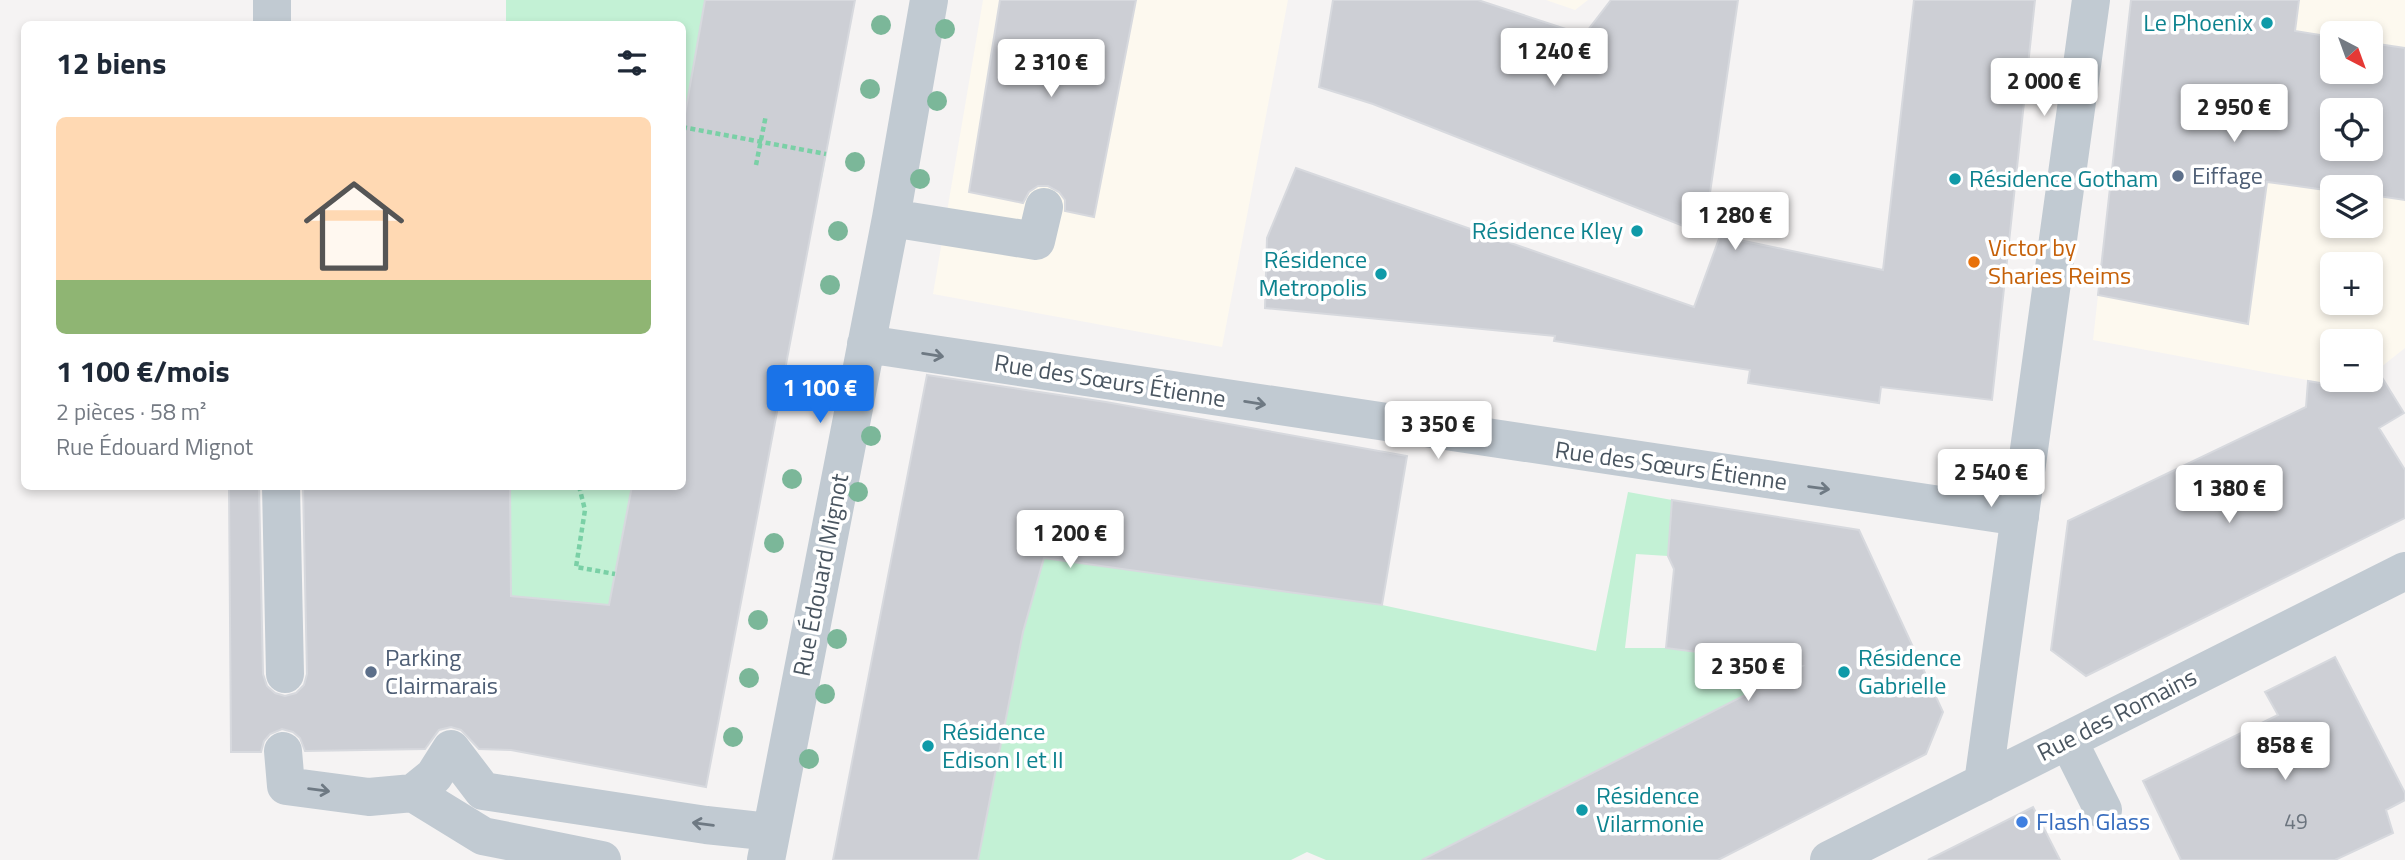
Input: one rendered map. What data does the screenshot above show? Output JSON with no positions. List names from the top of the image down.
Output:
{
  "streets": {
    "street": ["Rue des Sœurs Étienne", "Rue Édouard Mignot", "Rue des Romains"]
  },
  "crossings": [
    ["Rue des Sœurs Étienne", "Rue Édouard Mignot"]
  ],
  "one_way": ["Rue des Sœurs Étienne"],
  "places": [
    "Le Phoenix",
    "Eiffage",
    "Résidence Gotham",
    "Résidence Kley",
    "Victor by Sharies Reims",
    "Résidence Metropolis",
    "Parking Clairmarais",
    "Résidence Gabrielle",
    "Résidence Edison I et II",
    "Résidence Vilarmonie",
    "Flash Glass"
  ],
  "house_numbers": ["49"],
  "north": "bottom right",
  "page": {
    "map_buttons": ["+", "−"],
    "heading": "12 biens",
    "price": [
      "1 240 €",
      "2 310 €",
      "2 000 €",
      "2 950 €",
      "1 280 €",
      "1 100 €",
      "3 350 €",
      "2 540 €",
      "1 380 €",
      "1 200 €",
      "2 350 €",
      "858 €"
    ],
    "list": [
      {
        "name": "1 100 €/mois",
        "note": "2 pièces · 58 m² · Rue Édouard Mignot"
      }
    ]
  }
}
